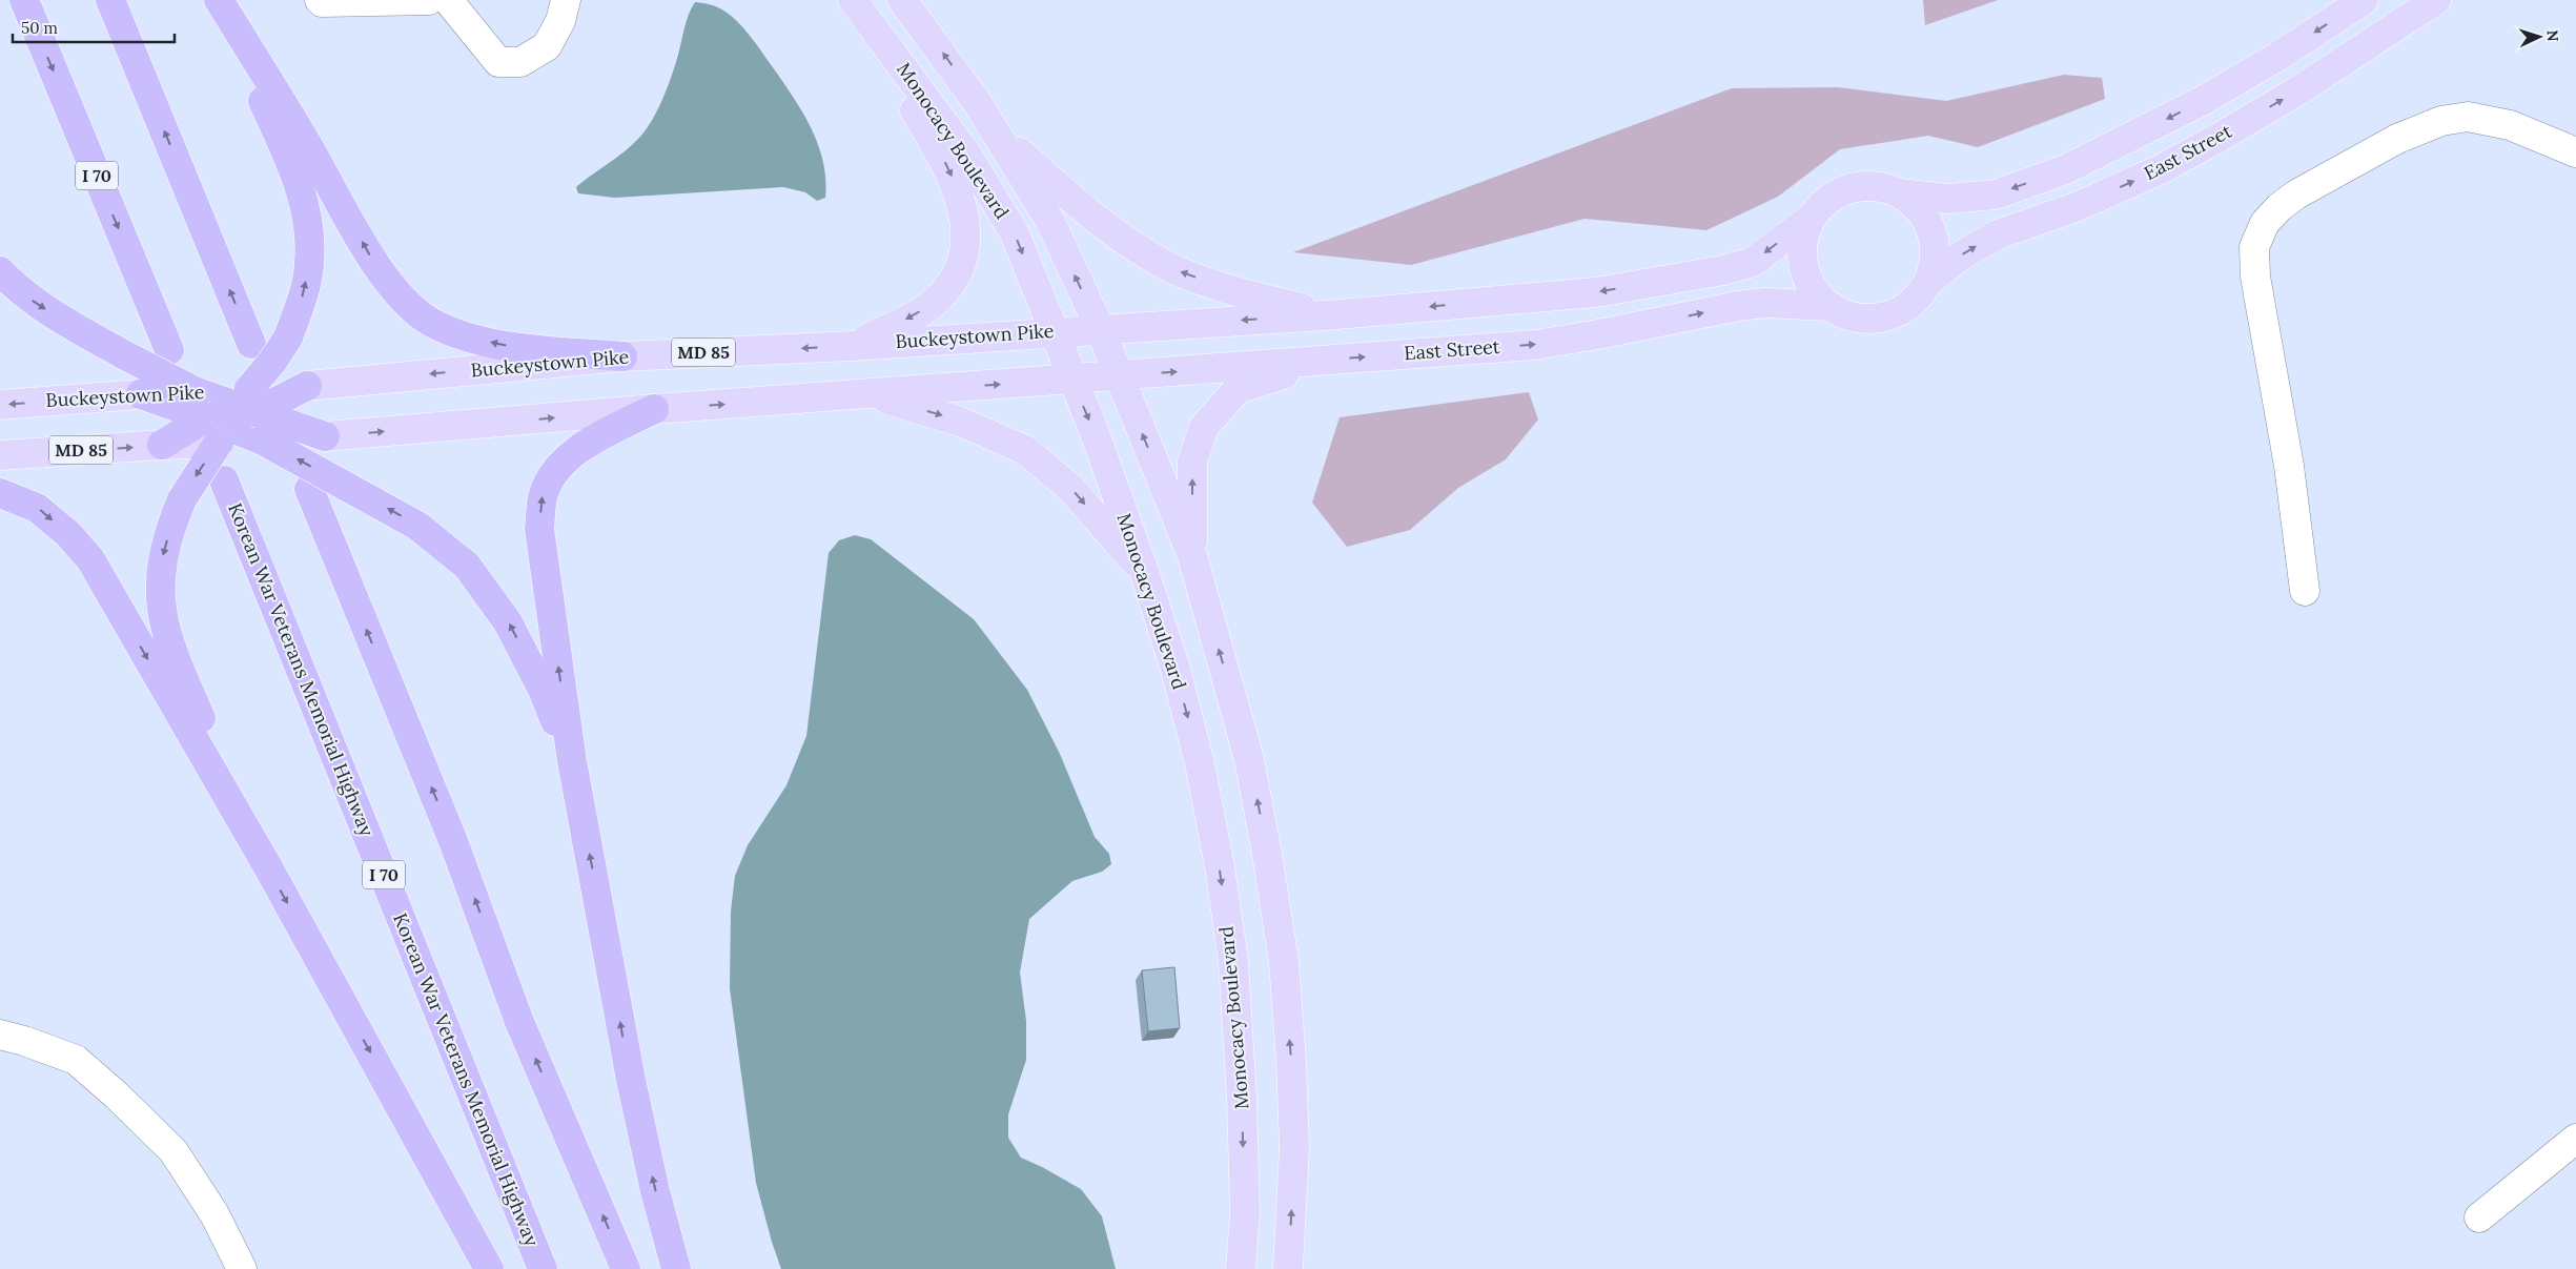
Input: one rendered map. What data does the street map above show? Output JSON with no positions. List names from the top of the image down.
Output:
{
  "streets": {
    "highway": ["I 70", "Korean War Veterans Memorial Highway"],
    "main road": [
      "Monocacy Boulevard",
      "East Street",
      "Buckeystown Pike",
      "MD 85"
    ]
  },
  "crossings": [
    ["Monocacy Boulevard", "East Street"],
    ["Monocacy Boulevard", "Buckeystown Pike"]
  ],
  "scale_bar": "50 m",
  "north": "right"
}
